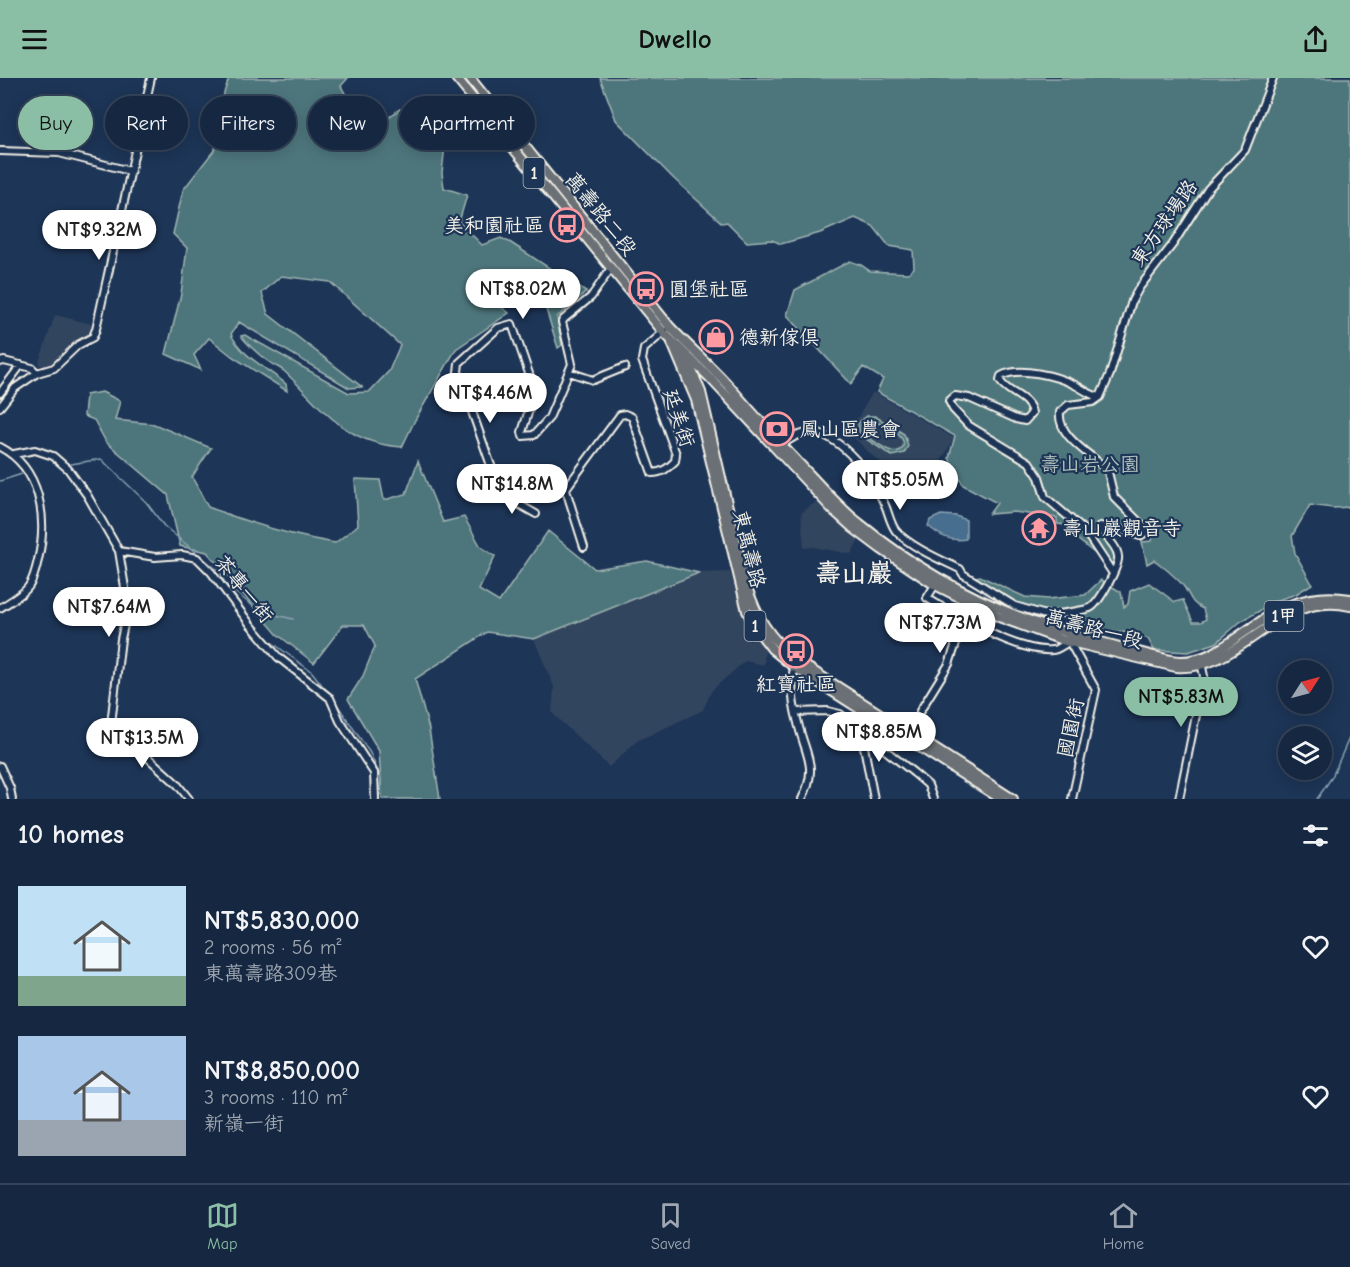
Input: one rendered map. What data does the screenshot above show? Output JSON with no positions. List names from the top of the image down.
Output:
{
  "streets": {
    "main road": [
      "1",
      "萬壽路二段",
      "東萬壽路",
      "1甲",
      "萬壽路一段"
    ],
    "street": [
      "東方球場路",
      "廷美街",
      "茶專一街",
      "國園街"
    ]
  },
  "crossings": [
    ["萬壽路二段", "廷美街"],
    ["萬壽路二段", "東萬壽路"],
    ["萬壽路二段", "萬壽路一段"],
    ["廷美街", "東萬壽路"],
    ["廷美街", "萬壽路一段"],
    ["東萬壽路", "萬壽路一段"],
    ["萬壽路一段", "國園街"]
  ],
  "districts": ["壽山巖"],
  "parks": ["壽山岩公園"],
  "places": {
    "bus stop": ["美和園社區", "圓堡社區", "紅寶社區"],
    "shop": ["德新傢俱"],
    "bank": ["鳳山區農會"],
    "temple": ["壽山巖觀音寺"]
  },
  "north": "top right",
  "page": {
    "header": "Dwello",
    "chip": [
      "Buy",
      "Rent",
      "Filters",
      "New",
      "Apartment"
    ],
    "price": [
      "NT$9.32M",
      "NT$8.02M",
      "NT$4.46M",
      "NT$5.05M",
      "NT$14.8M",
      "NT$7.64M",
      "NT$7.73M",
      "NT$5.83M",
      "NT$8.85M",
      "NT$13.5M"
    ],
    "heading": "10 homes",
    "list": [
      {
        "name": "NT$5,830,000",
        "note": "2 rooms · 56 m² · 東萬壽路309巷"
      },
      {
        "name": "NT$8,850,000",
        "note": "3 rooms · 110 m² · 新嶺一街"
      }
    ],
    "tabs": ["Map", "Saved", "Home"]
  }
}
